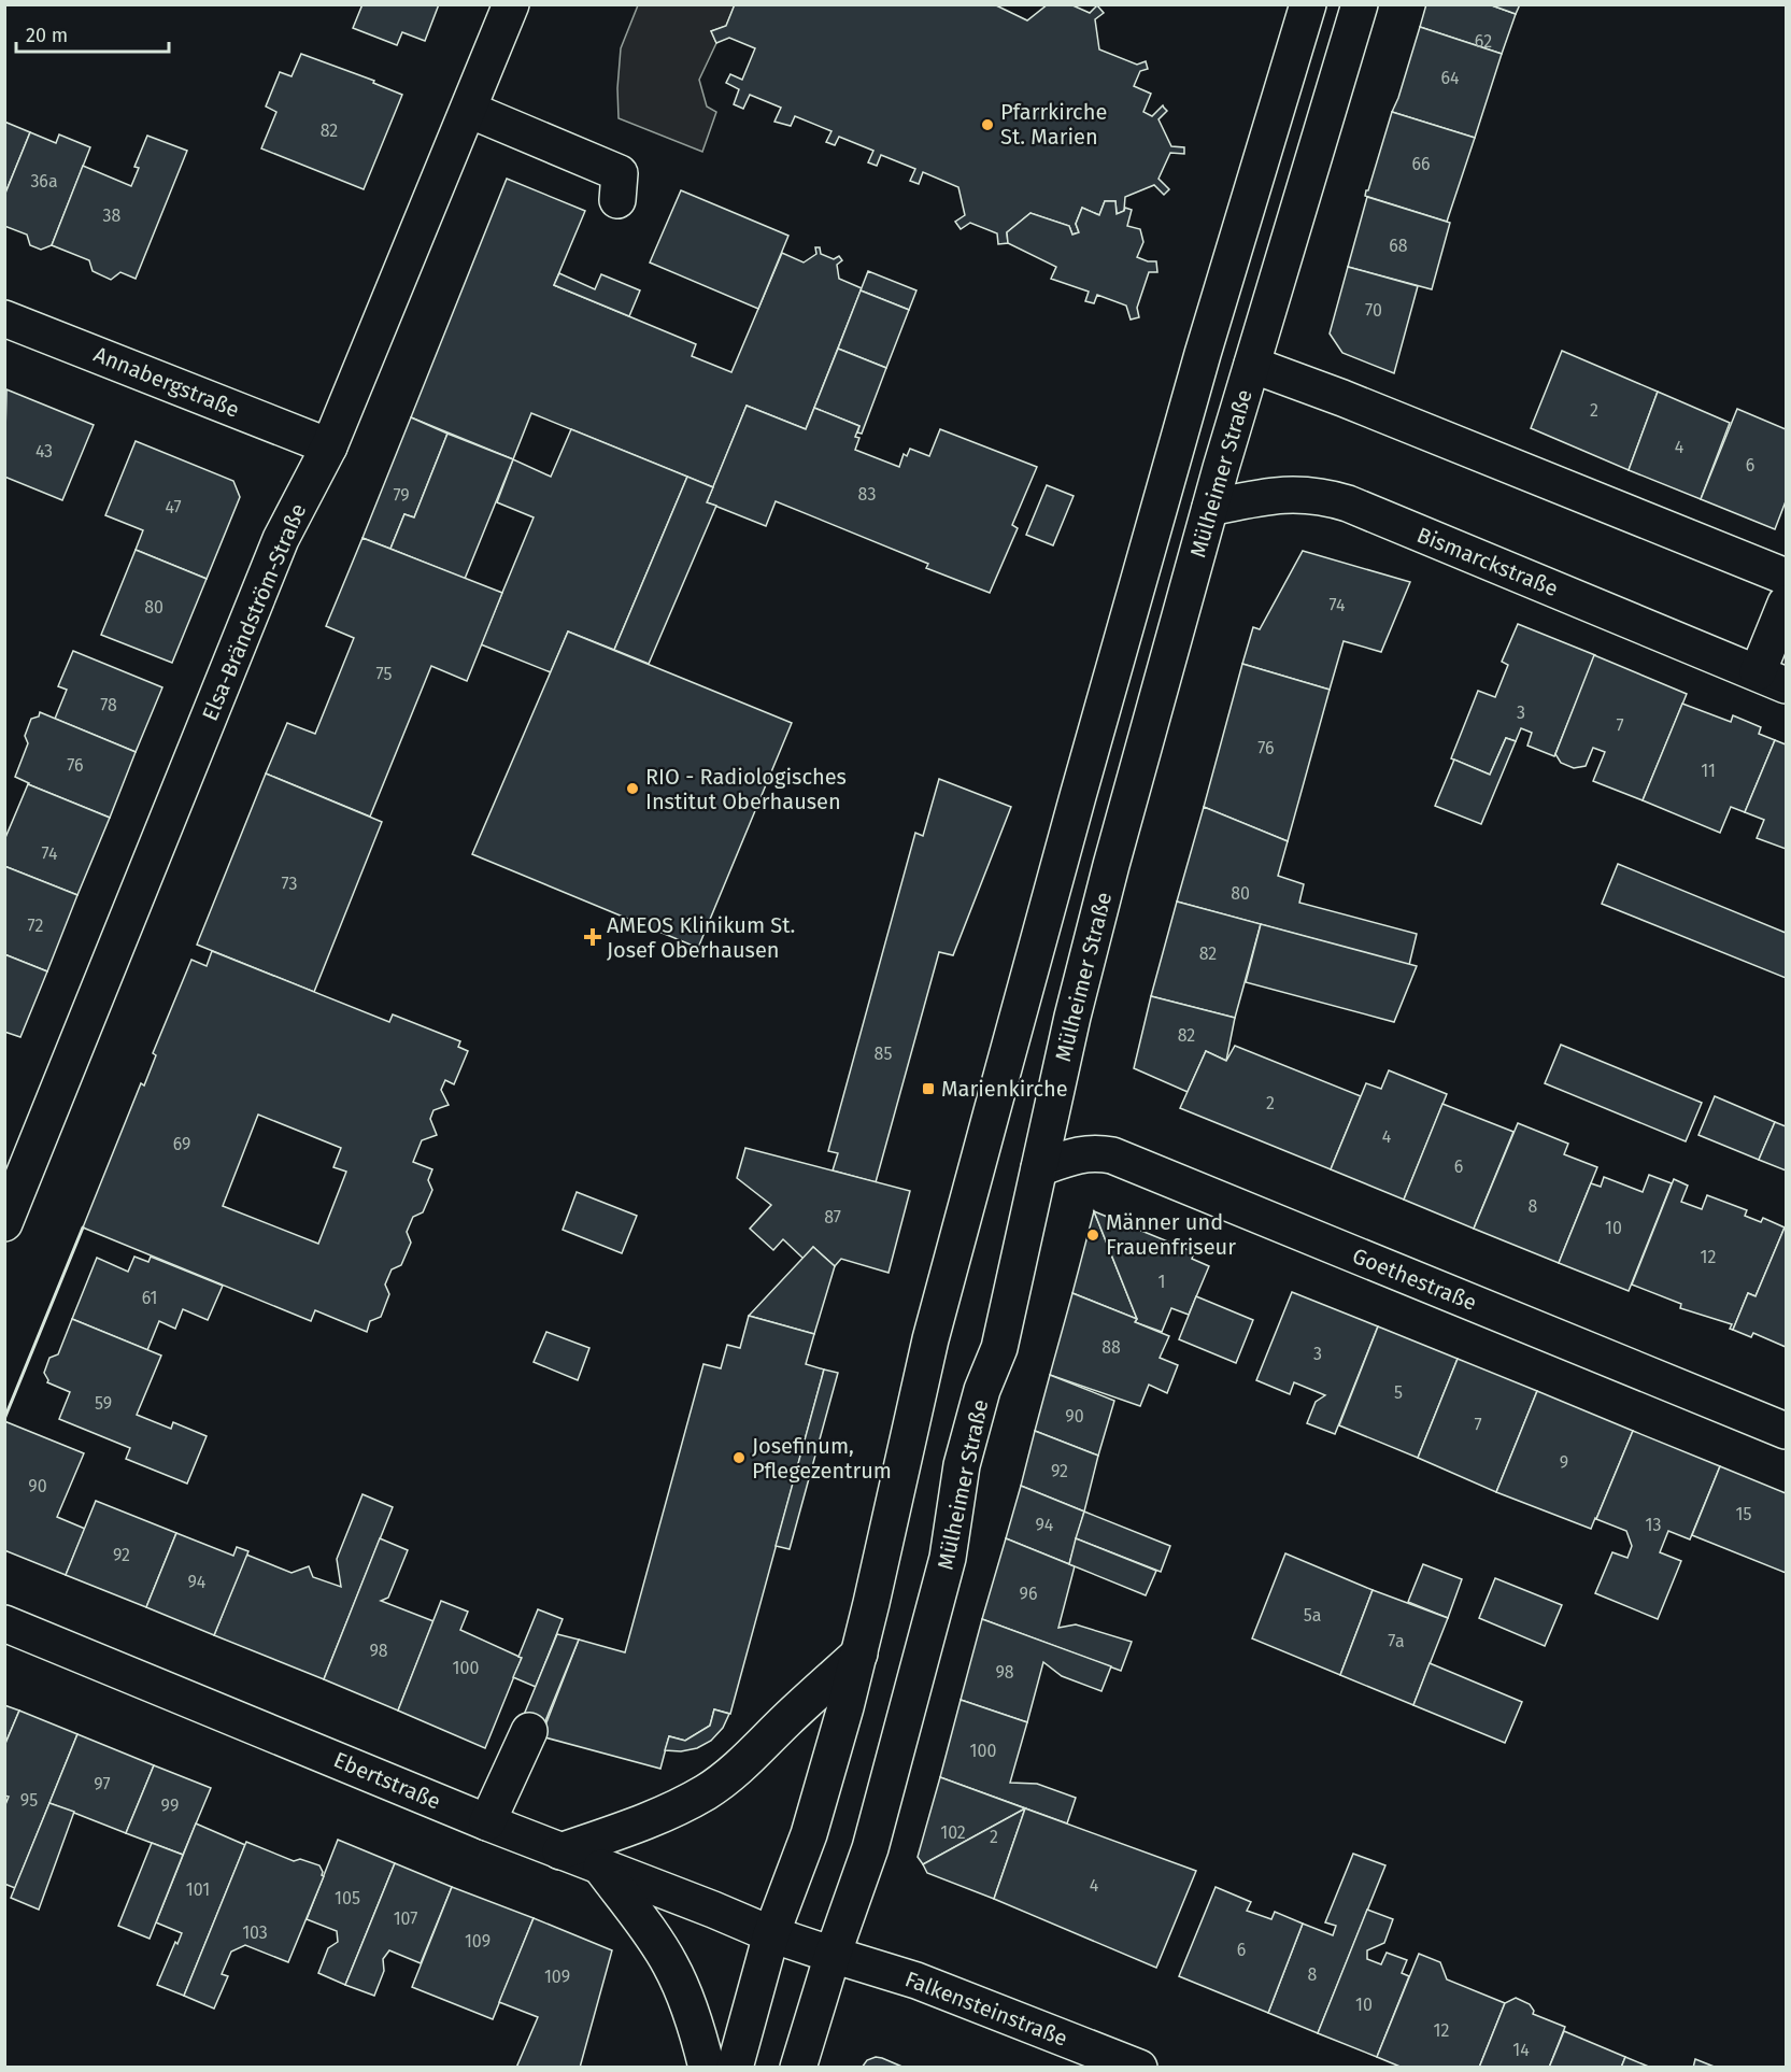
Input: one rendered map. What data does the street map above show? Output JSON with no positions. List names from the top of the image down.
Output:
{
  "streets": {
    "main road": [
      "Annabergstraße",
      "Mülheimer Straße",
      "Bismarckstraße",
      "Elsa-Brändström-Straße",
      "Goethestraße",
      "Ebertstraße",
      "Falkensteinstraße"
    ]
  },
  "crossings": [
    ["Annabergstraße", "Elsa-Brändström-Straße"],
    ["Mülheimer Straße", "Bismarckstraße"],
    ["Mülheimer Straße", "Goethestraße"],
    ["Mülheimer Straße", "Falkensteinstraße"]
  ],
  "places": {
    "other": [
      "Pfarrkirche St. Marien",
      "RIO - Radiologisches Institut Oberhausen",
      "Männer und Frauenfriseur",
      "Josefinum, Pflegezentrum"
    ],
    "health": ["AMEOS Klinikum St. Josef Oberhausen"],
    "transit": ["Marienkirche"]
  },
  "house_numbers": [
    "62",
    "64",
    "82",
    "66",
    "36a",
    "38",
    "68",
    "70",
    "2",
    "4",
    "43",
    "6",
    "83",
    "79",
    "47",
    "74",
    "80",
    "75",
    "78",
    "3",
    "7",
    "76",
    "76",
    "11",
    "74",
    "73",
    "80",
    "72",
    "82",
    "82",
    "85",
    "2",
    "4",
    "69",
    "6",
    "8",
    "87",
    "10",
    "12",
    "1",
    "61",
    "88",
    "3",
    "5",
    "59",
    "90",
    "7",
    "9",
    "92",
    "90",
    "15",
    "94",
    "13",
    "92",
    "94",
    "96",
    "5a",
    "7a",
    "98",
    "100",
    "98",
    "100",
    "97",
    "95",
    "99",
    "102",
    "2",
    "4",
    "101",
    "105",
    "107",
    "103",
    "109",
    "6",
    "8",
    "109",
    "10",
    "12",
    "14"
  ],
  "scale_bar": "20 m"
}
